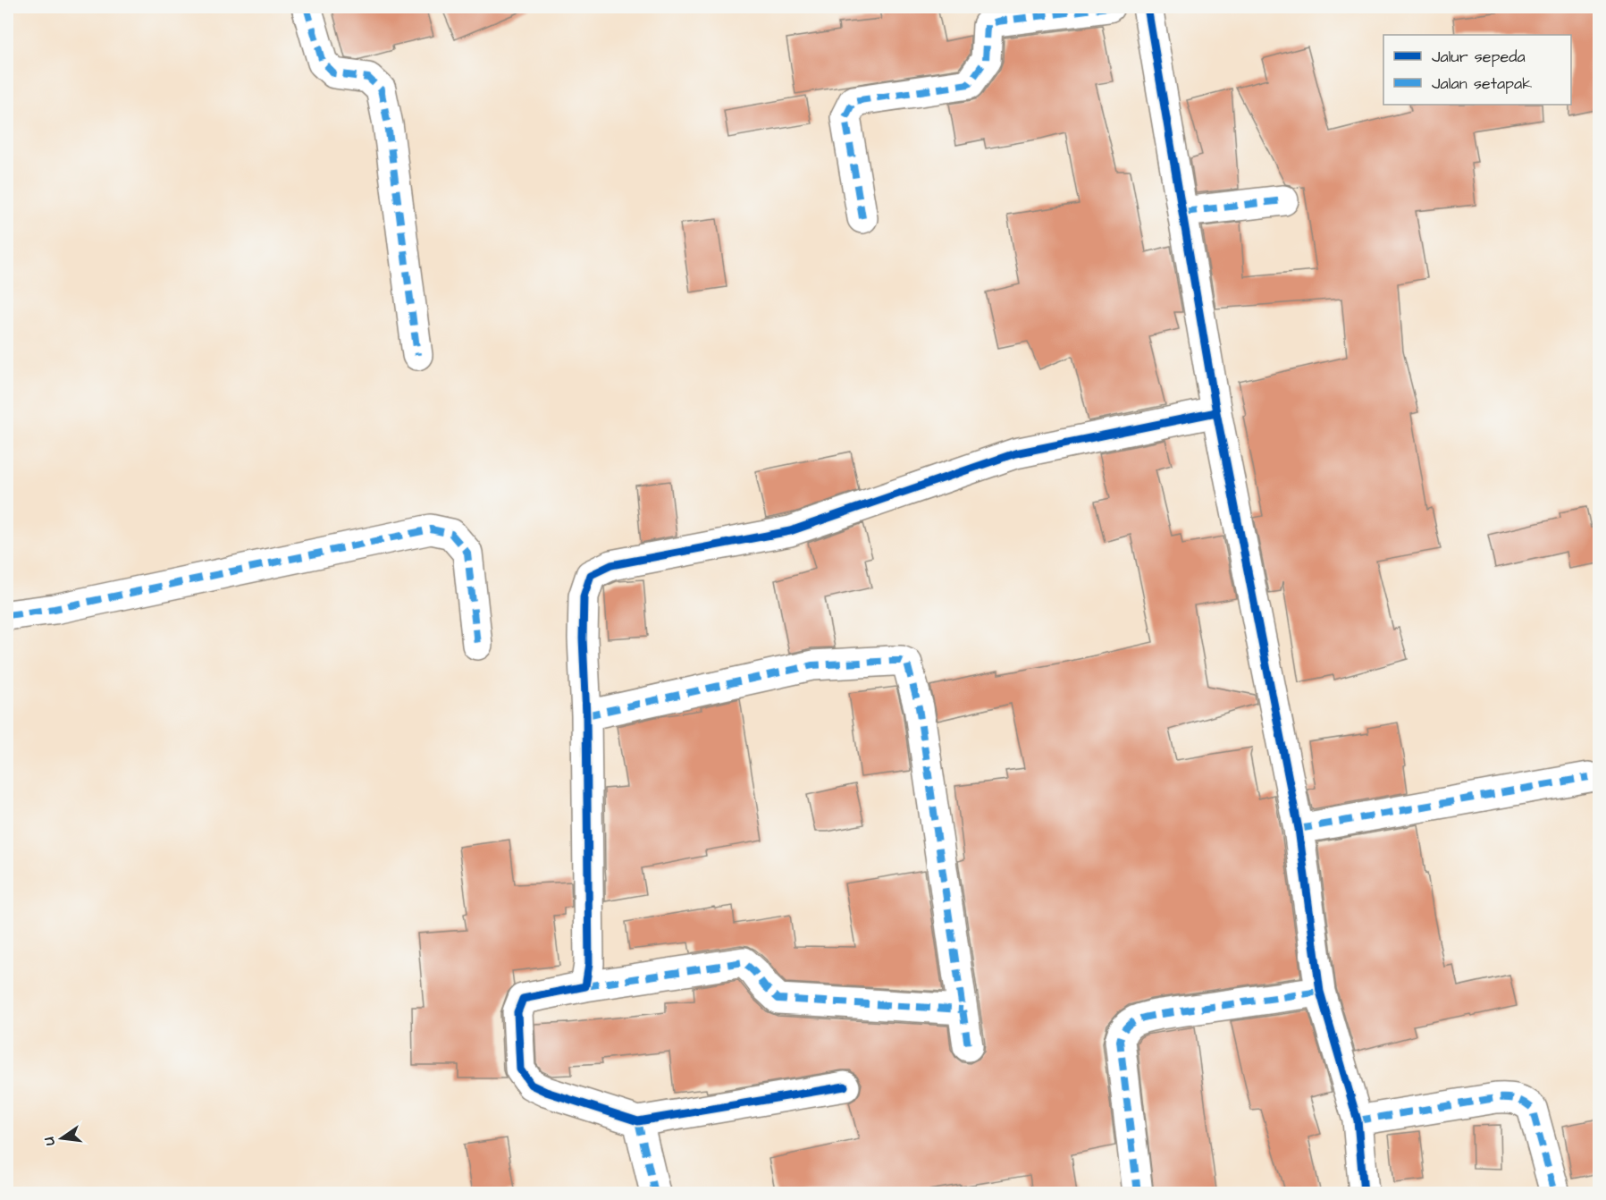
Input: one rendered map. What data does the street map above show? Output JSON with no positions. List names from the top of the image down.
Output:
{
  "legend": ["Jalur sepeda", "Jalan setapak"],
  "north": "left"
}
